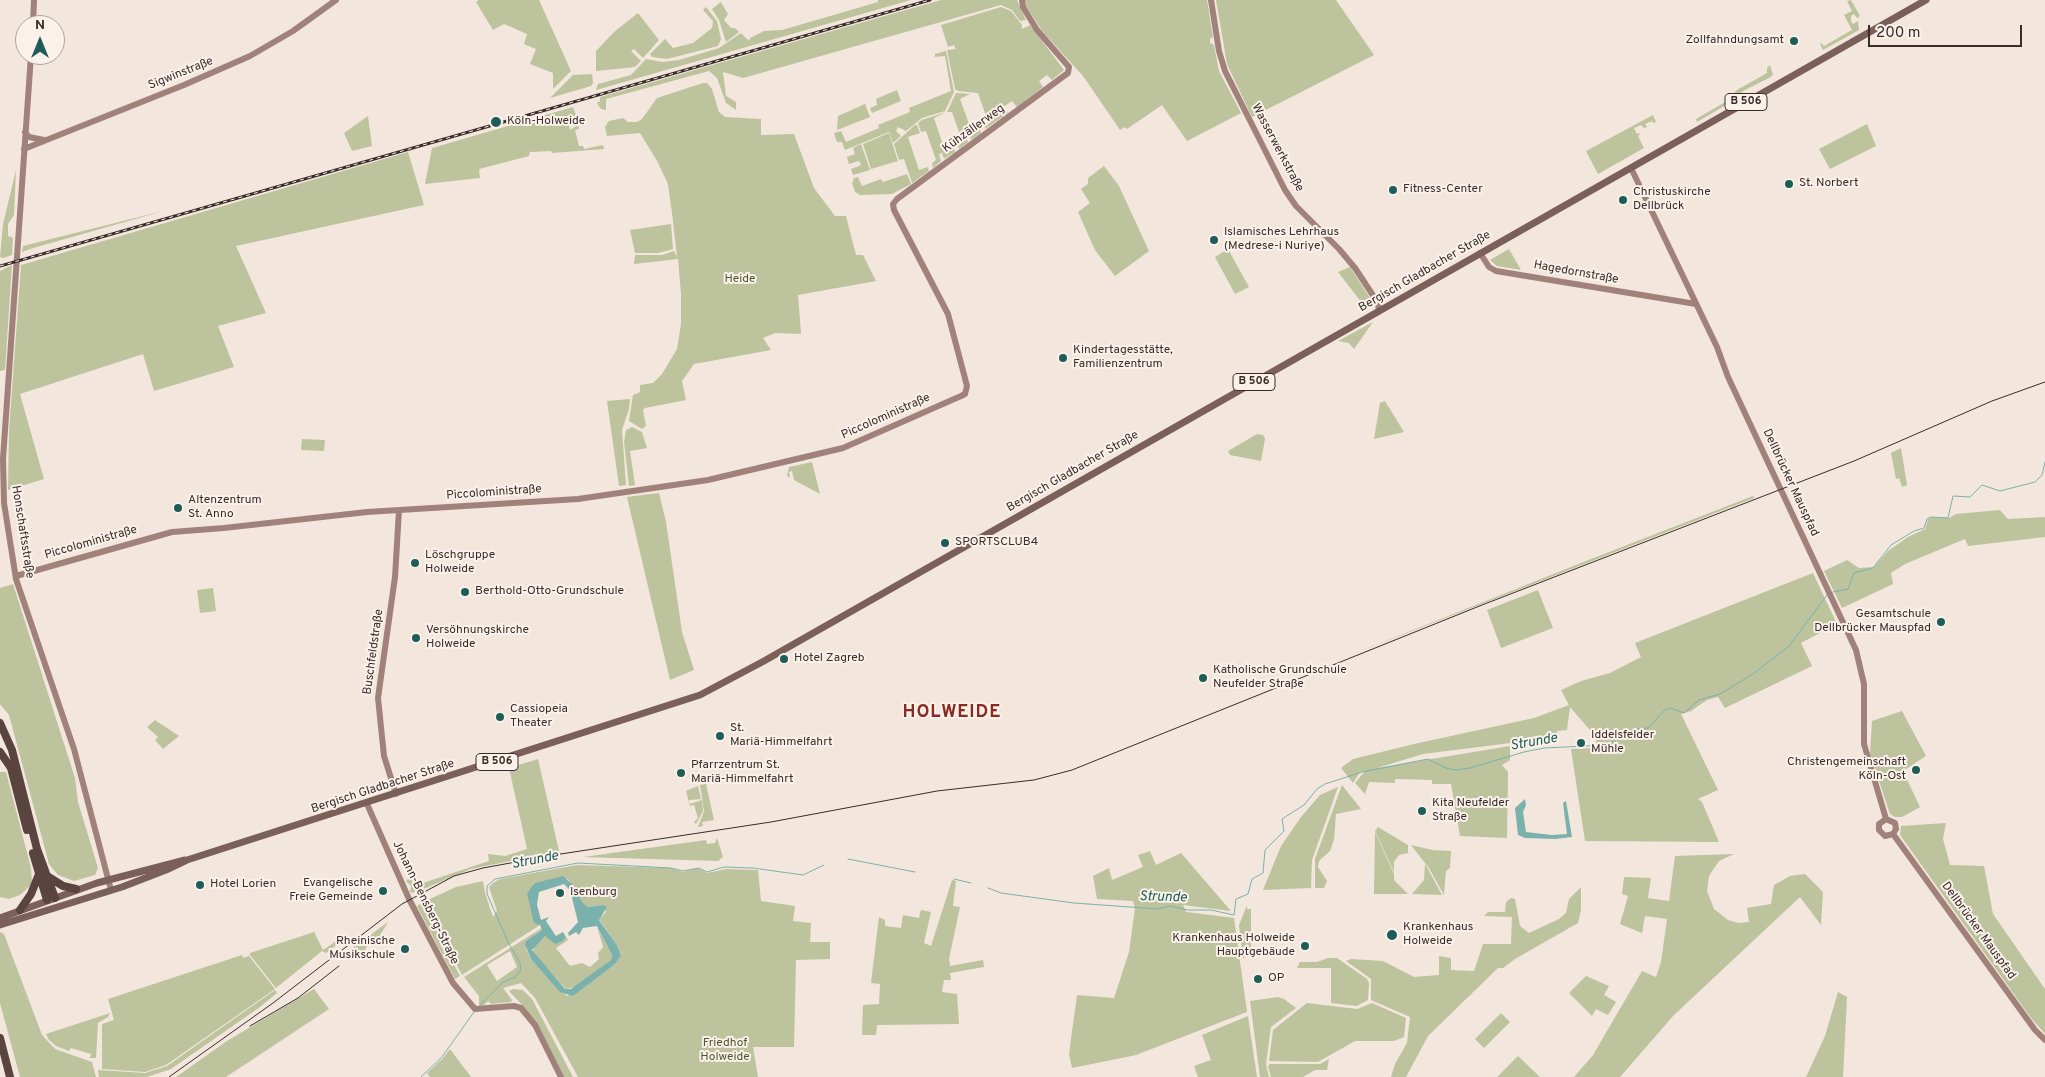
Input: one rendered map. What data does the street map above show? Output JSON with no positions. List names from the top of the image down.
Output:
{
  "streets": {
    "main road": ["B 506", "Bergisch Gladbacher Straße"],
    "street": [
      "Sigwinstraße",
      "Kühzällerweg",
      "Wasserwerkstraße",
      "Hagedornstraße",
      "Piccoloministraße",
      "Dellbrücker Mauspfad",
      "Honschaftsstraße",
      "Buschfeldstraße",
      "Johann-Bensberg-Straße"
    ]
  },
  "crossings": [
    ["Sigwinstraße", "Honschaftsstraße"],
    ["Kühzällerweg", "Piccoloministraße"],
    ["Wasserwerkstraße", "Bergisch Gladbacher Straße"],
    ["Bergisch Gladbacher Straße", "Hagedornstraße"],
    ["Bergisch Gladbacher Straße", "Dellbrücker Mauspfad"],
    ["Bergisch Gladbacher Straße", "Honschaftsstraße"],
    ["Bergisch Gladbacher Straße", "Buschfeldstraße"],
    ["Bergisch Gladbacher Straße", "Johann-Bensberg-Straße"],
    ["Hagedornstraße", "Dellbrücker Mauspfad"],
    ["Piccoloministraße", "Honschaftsstraße"],
    ["Piccoloministraße", "Buschfeldstraße"]
  ],
  "districts": ["HOLWEIDE"],
  "water": ["Strunde"],
  "parks": ["Heide", "Friedhof Holweide"],
  "places": [
    "Zollfahndungsamt",
    "Köln-Holweide",
    "St. Norbert",
    "Fitness-Center",
    "Christuskirche Dellbrück",
    "Islamisches Lehrhaus (Medrese-i Nuriye)",
    "Kindertagesstätte, Familienzentrum",
    "Altenzentrum St. Anno",
    "SPORTSCLUB4",
    "Löschgruppe Holweide",
    "Berthold-Otto-Grundschule",
    "Gesamtschule Dellbrücker Mauspfad",
    "Versöhnungskirche Holweide",
    "Hotel Zagreb",
    "Katholische Grundschule Neufelder Straße",
    "Cassiopeia Theater",
    "St. Mariä-Himmelfahrt",
    "Iddelsfelder Mühle",
    "Christengemeinschaft Köln-Ost",
    "Pfarrzentrum St. Mariä-Himmelfahrt",
    "Kita Neufelder Straße",
    "Hotel Lorien",
    "Evangelische Freie Gemeinde",
    "Isenburg",
    "Krankenhaus Holweide",
    "Krankenhaus Holweide Hauptgebäude",
    "Rheinische Musikschule",
    "OP"
  ],
  "scale_bar": "200 m",
  "north": "top"
}
